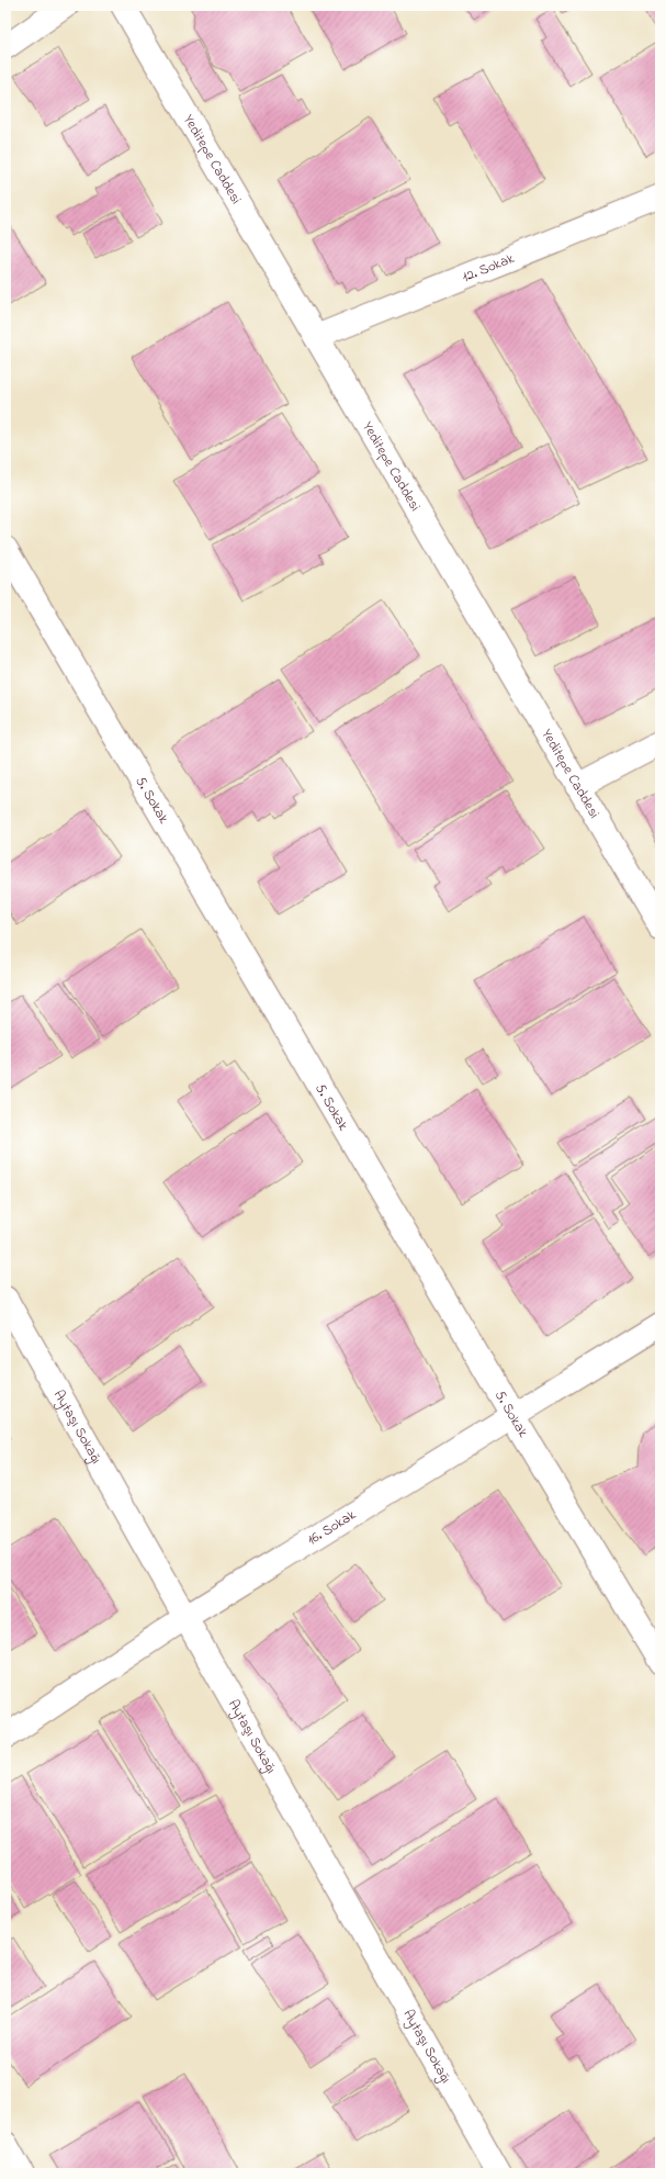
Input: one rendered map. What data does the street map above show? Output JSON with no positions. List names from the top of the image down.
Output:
{
  "streets": {
    "street": [
      "Yeditepe Caddesi",
      "12. Sokak",
      "5. Sokak",
      "Aytaşı Sokağı",
      "16. Sokak"
    ]
  },
  "crossings": [
    ["Yeditepe Caddesi", "12. Sokak"],
    ["5. Sokak", "16. Sokak"],
    ["Aytaşı Sokağı", "16. Sokak"]
  ]
}
